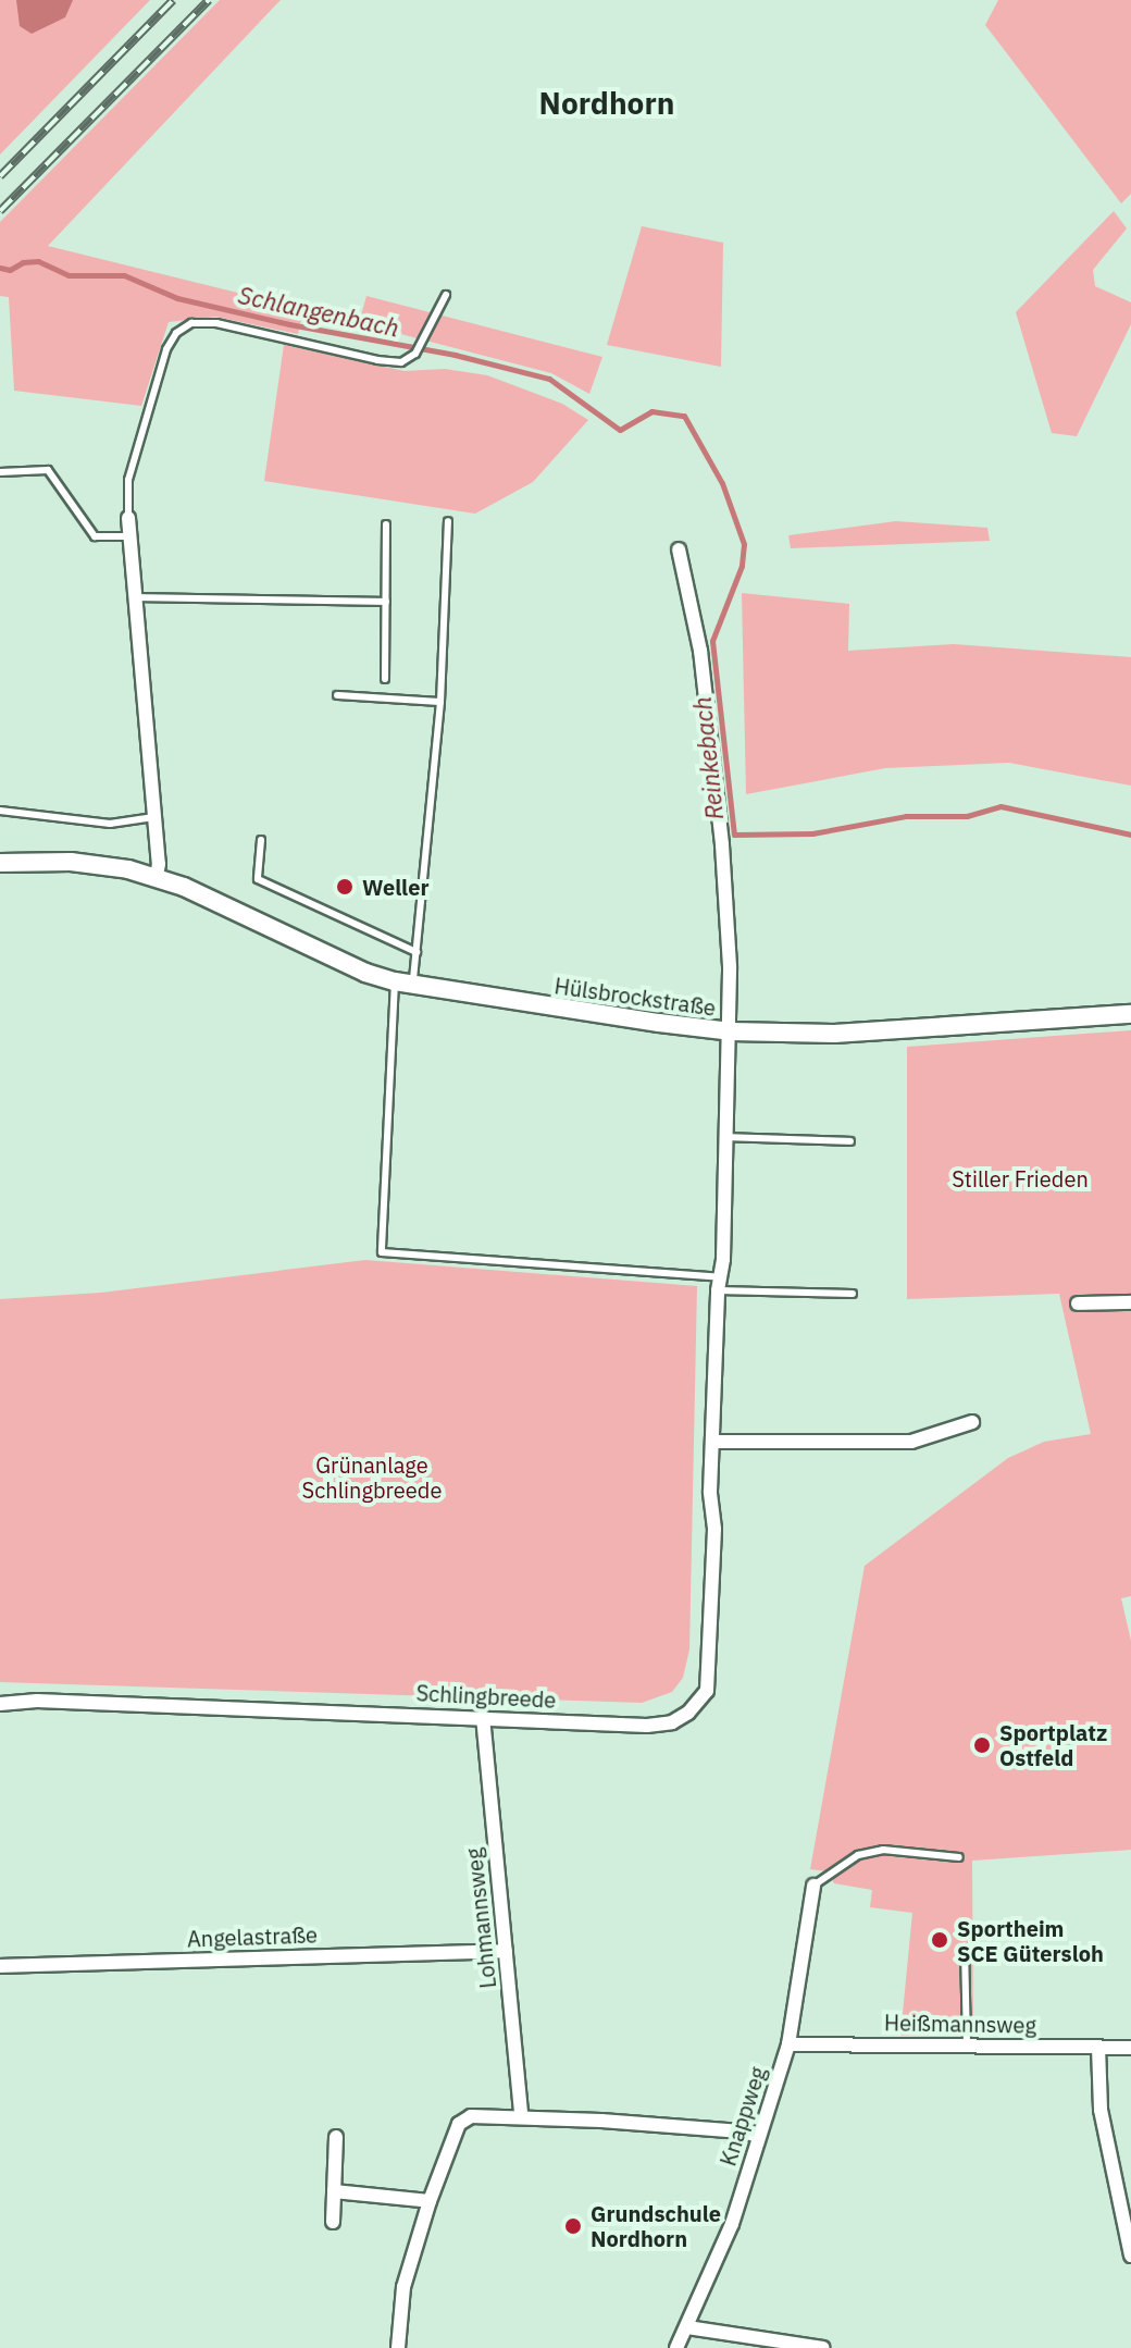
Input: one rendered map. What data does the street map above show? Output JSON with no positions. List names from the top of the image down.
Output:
{
  "streets": {
    "street": [
      "Hülsbrockstraße",
      "Schlingbreede",
      "Lohmannsweg",
      "Angelastraße",
      "Heißmannsweg",
      "Knappweg"
    ]
  },
  "crossings": [
    ["Hülsbrockstraße", "Schlingbreede"],
    ["Schlingbreede", "Lohmannsweg"],
    ["Lohmannsweg", "Angelastraße"],
    ["Heißmannsweg", "Knappweg"]
  ],
  "districts": ["Nordhorn"],
  "water": ["Schlangenbach", "Reinkebach"],
  "parks": ["Stiller Frieden", "Grünanlage Schlingbreede"],
  "places": [
    "Weller",
    "Sportplatz Ostfeld",
    "Sportheim SCE Gütersloh",
    "Grundschule Nordhorn"
  ]
}
